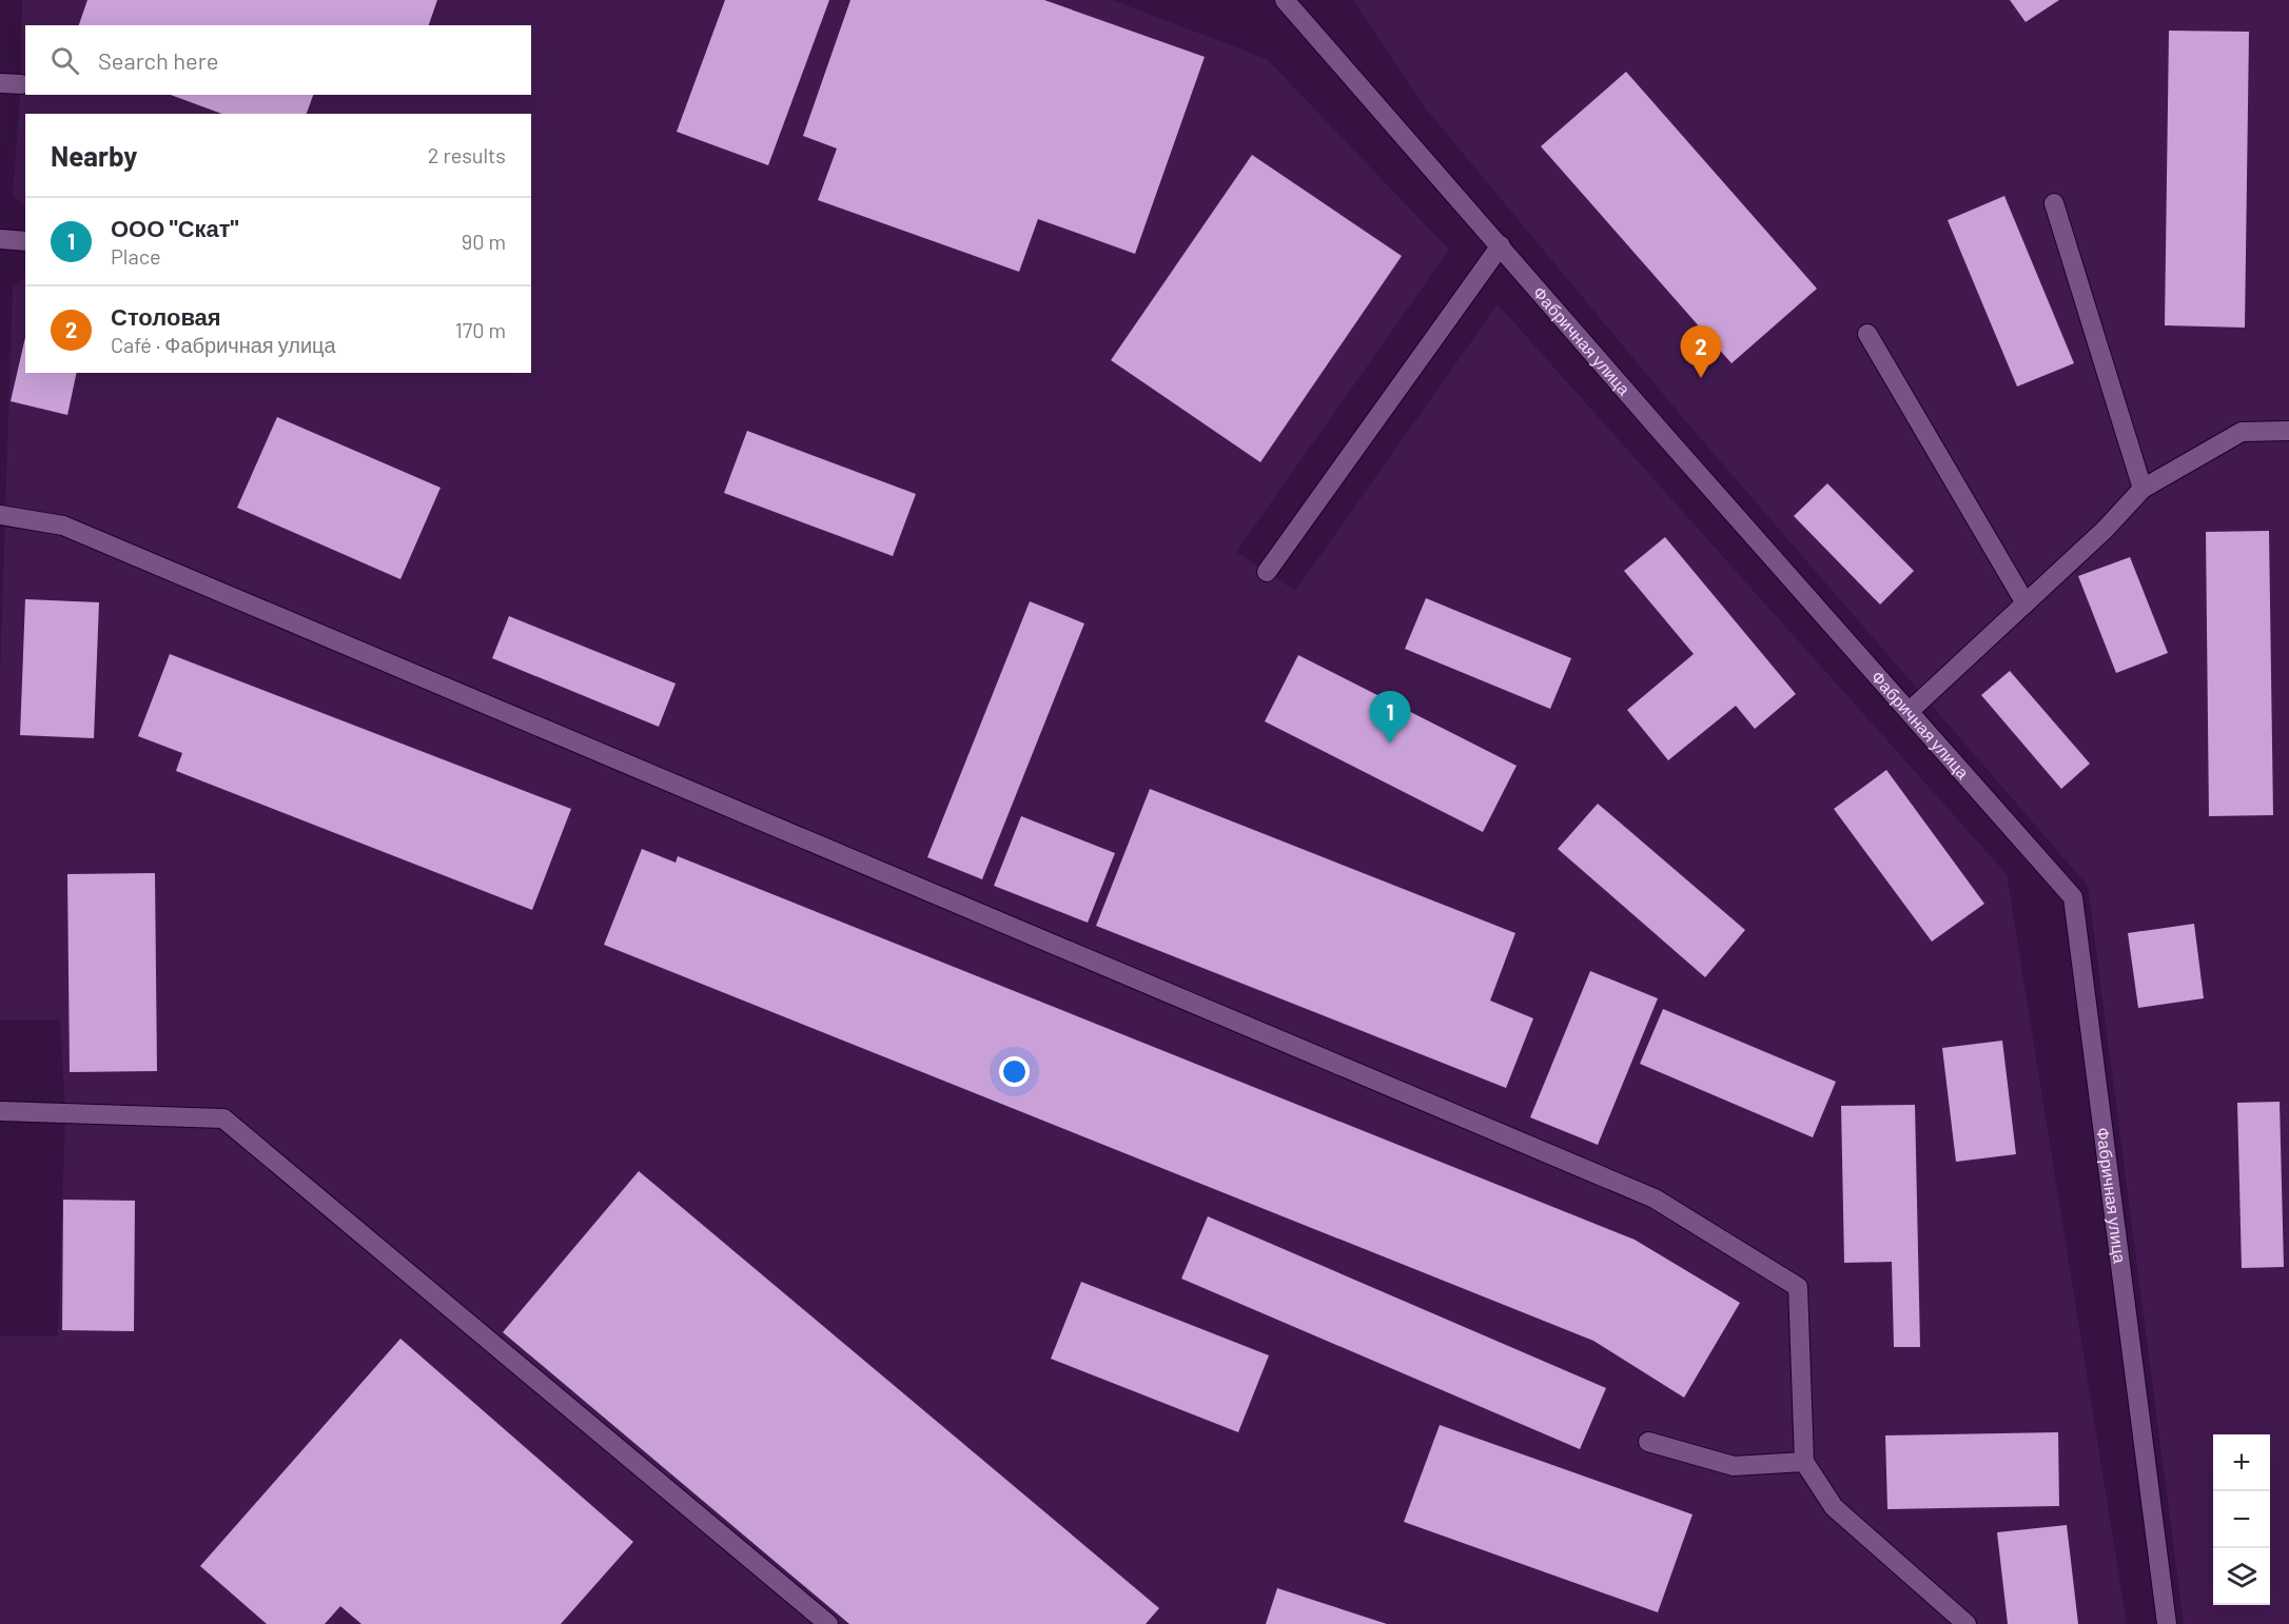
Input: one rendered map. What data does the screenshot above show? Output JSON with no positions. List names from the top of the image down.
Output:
{
  "streets": {
    "street": ["Фабричная улица"]
  },
  "page": {
    "search": "Search here",
    "heading": ["Nearby", "2 results"],
    "list": [
      {
        "mark": "1",
        "name": "ООО \"Скат\"",
        "note": "Place",
        "value": "90 m"
      },
      {
        "mark": "2",
        "name": "Столовая",
        "note": "Café · Фабричная улица",
        "value": "170 m"
      }
    ],
    "pins": ["2", "1"],
    "map_buttons": ["+", "−"]
  }
}
